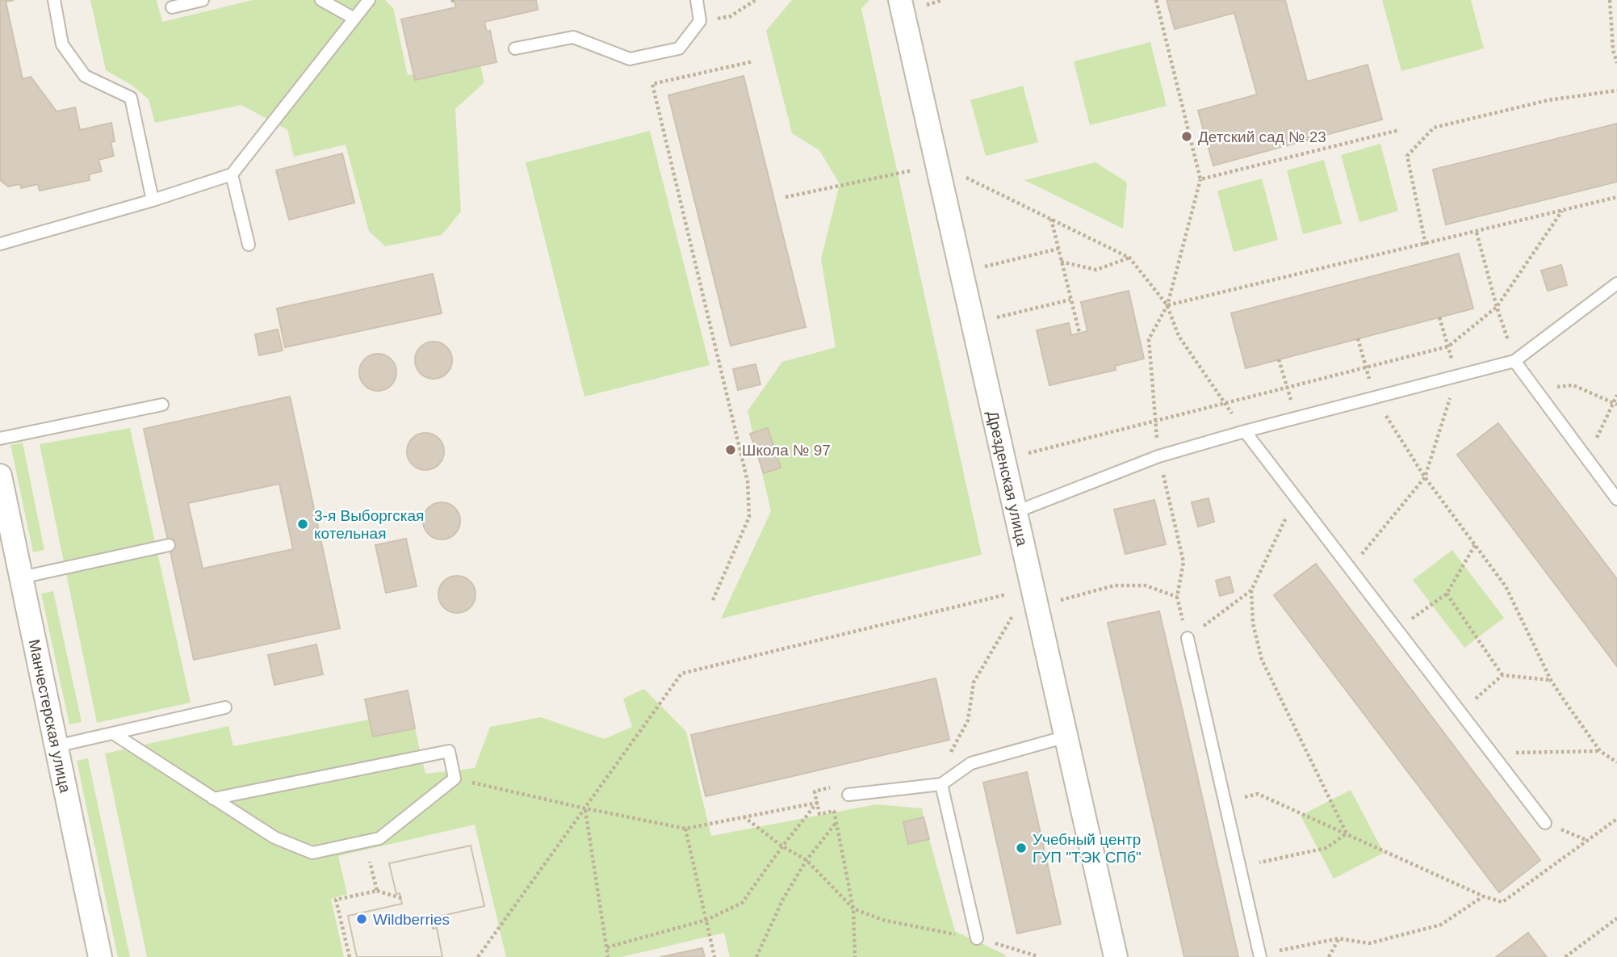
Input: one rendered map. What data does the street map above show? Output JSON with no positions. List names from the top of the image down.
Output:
{
  "streets": {
    "street": ["Дрезденская улица", "Манчестерская улица"]
  },
  "places": [
    "Детский сад № 23",
    "Школа № 97",
    "3-я Выборгская котельная",
    "Учебный центр ГУП \"ТЭК СПб\"",
    "Wildberries"
  ]
}
